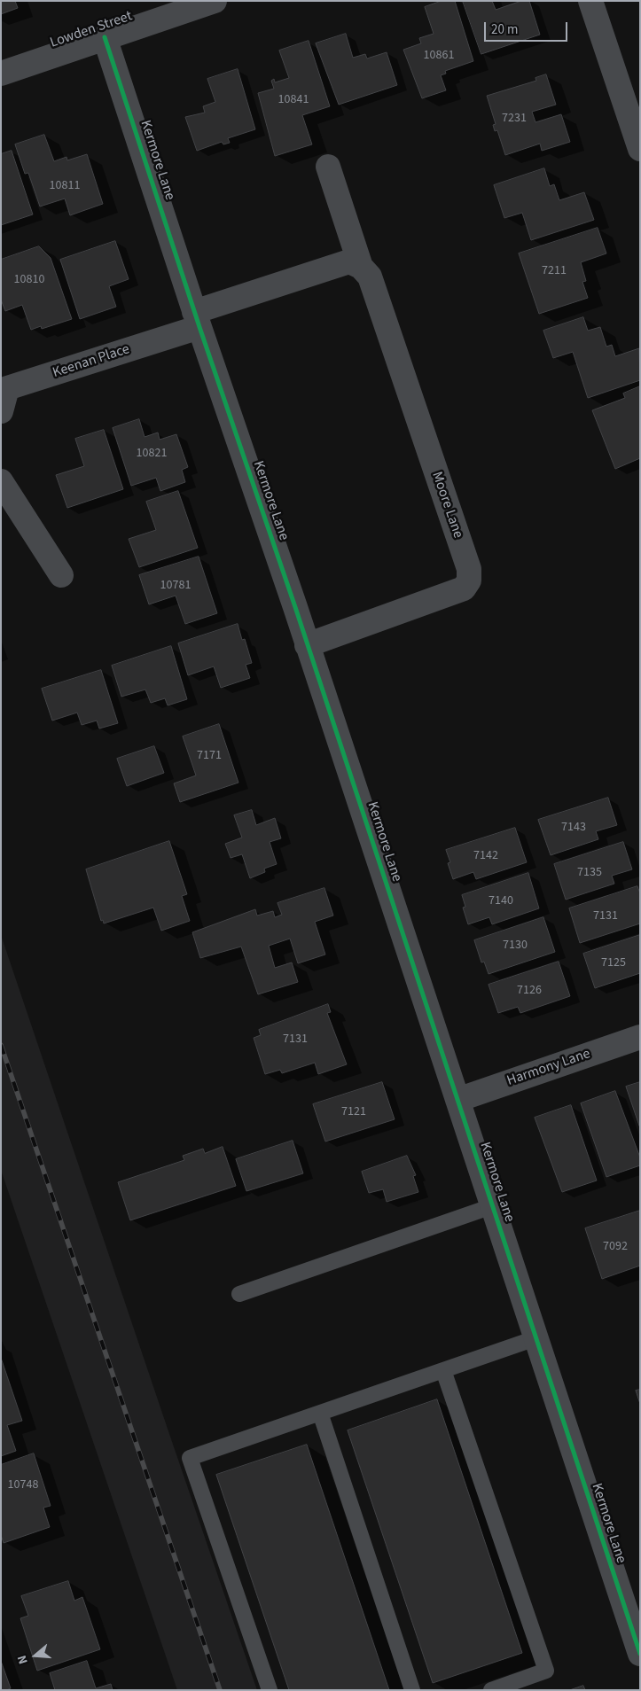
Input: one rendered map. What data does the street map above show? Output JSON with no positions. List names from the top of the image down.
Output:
{
  "streets": {
    "street": [
      "Lowden Street",
      "Kermore Lane",
      "Keenan Place",
      "Moore Lane",
      "Harmony Lane"
    ]
  },
  "crossings": [
    ["Lowden Street", "Kermore Lane"],
    ["Kermore Lane", "Keenan Place"],
    ["Kermore Lane", "Moore Lane"],
    ["Kermore Lane", "Harmony Lane"]
  ],
  "house_numbers": [
    "10861",
    "10841",
    "7231",
    "10811",
    "7211",
    "10810",
    "10821",
    "10781",
    "7171",
    "7143",
    "7142",
    "7135",
    "7140",
    "7131",
    "7130",
    "7125",
    "7126",
    "7131",
    "7121",
    "7092",
    "10748"
  ],
  "scale_bar": "20 m",
  "north": "left"
}
